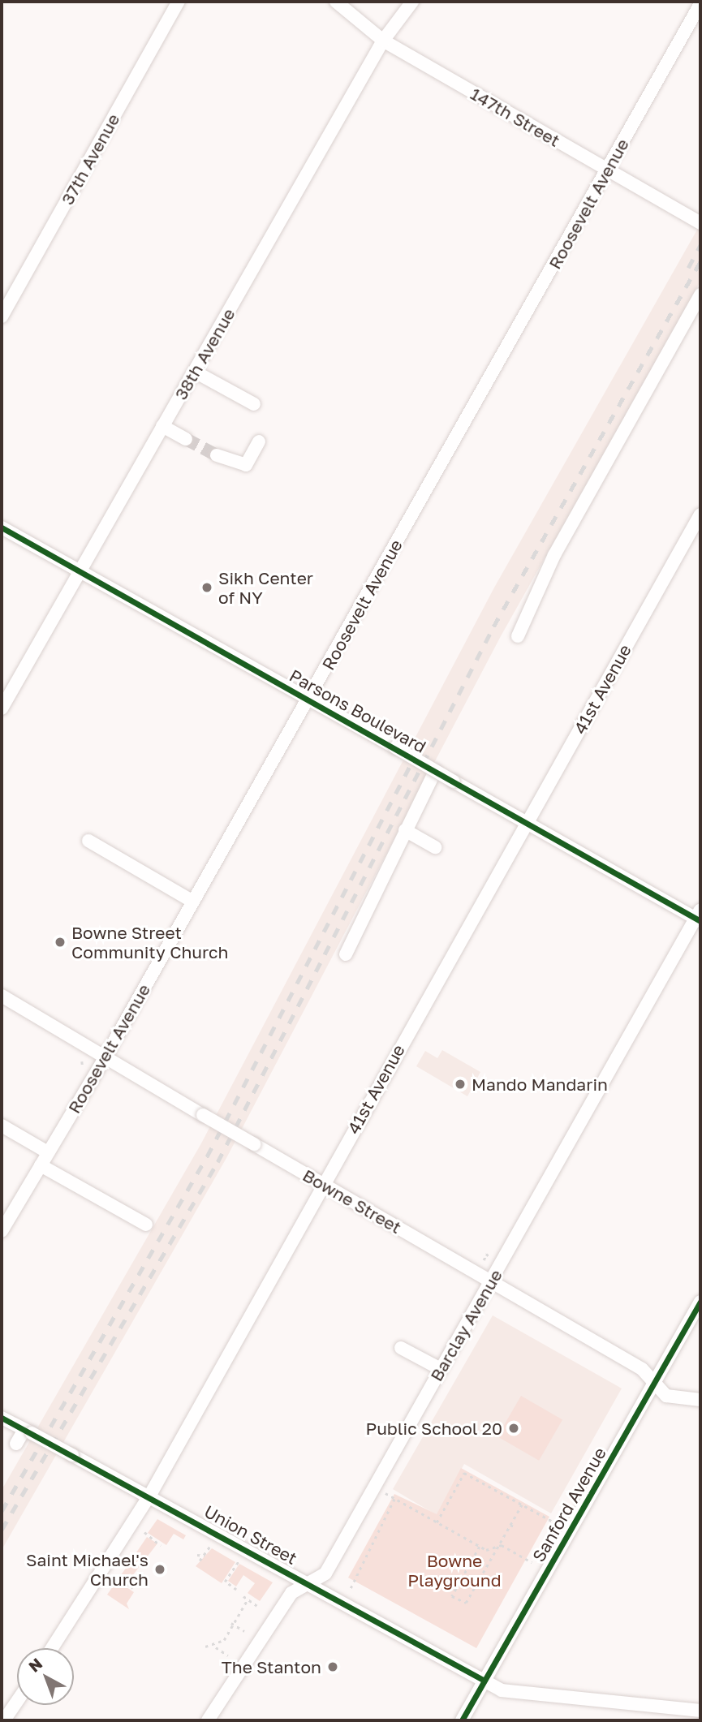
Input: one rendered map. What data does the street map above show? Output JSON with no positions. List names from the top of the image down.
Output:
{
  "streets": {
    "street": [
      "147th Street",
      "37th Avenue",
      "Roosevelt Avenue",
      "38th Avenue",
      "41st Avenue",
      "Parsons Boulevard",
      "Bowne Street",
      "Barclay Avenue",
      "Sanford Avenue",
      "Union Street"
    ]
  },
  "crossings": [
    ["147th Street", "Roosevelt Avenue"],
    ["147th Street", "38th Avenue"],
    ["Roosevelt Avenue", "Parsons Boulevard"],
    ["Roosevelt Avenue", "Bowne Street"],
    ["38th Avenue", "Parsons Boulevard"],
    ["41st Avenue", "Parsons Boulevard"],
    ["41st Avenue", "Bowne Street"],
    ["41st Avenue", "Union Street"],
    ["Parsons Boulevard", "Barclay Avenue"],
    ["Bowne Street", "Barclay Avenue"],
    ["Bowne Street", "Sanford Avenue"],
    ["Barclay Avenue", "Union Street"],
    ["Sanford Avenue", "Union Street"]
  ],
  "parks": ["Bowne Playground"],
  "places": [
    "Sikh Center of NY",
    "Bowne Street Community Church",
    "Mando Mandarin",
    "Public School 20",
    "Saint Michael's Church",
    "The Stanton"
  ],
  "north": "top left"
}
